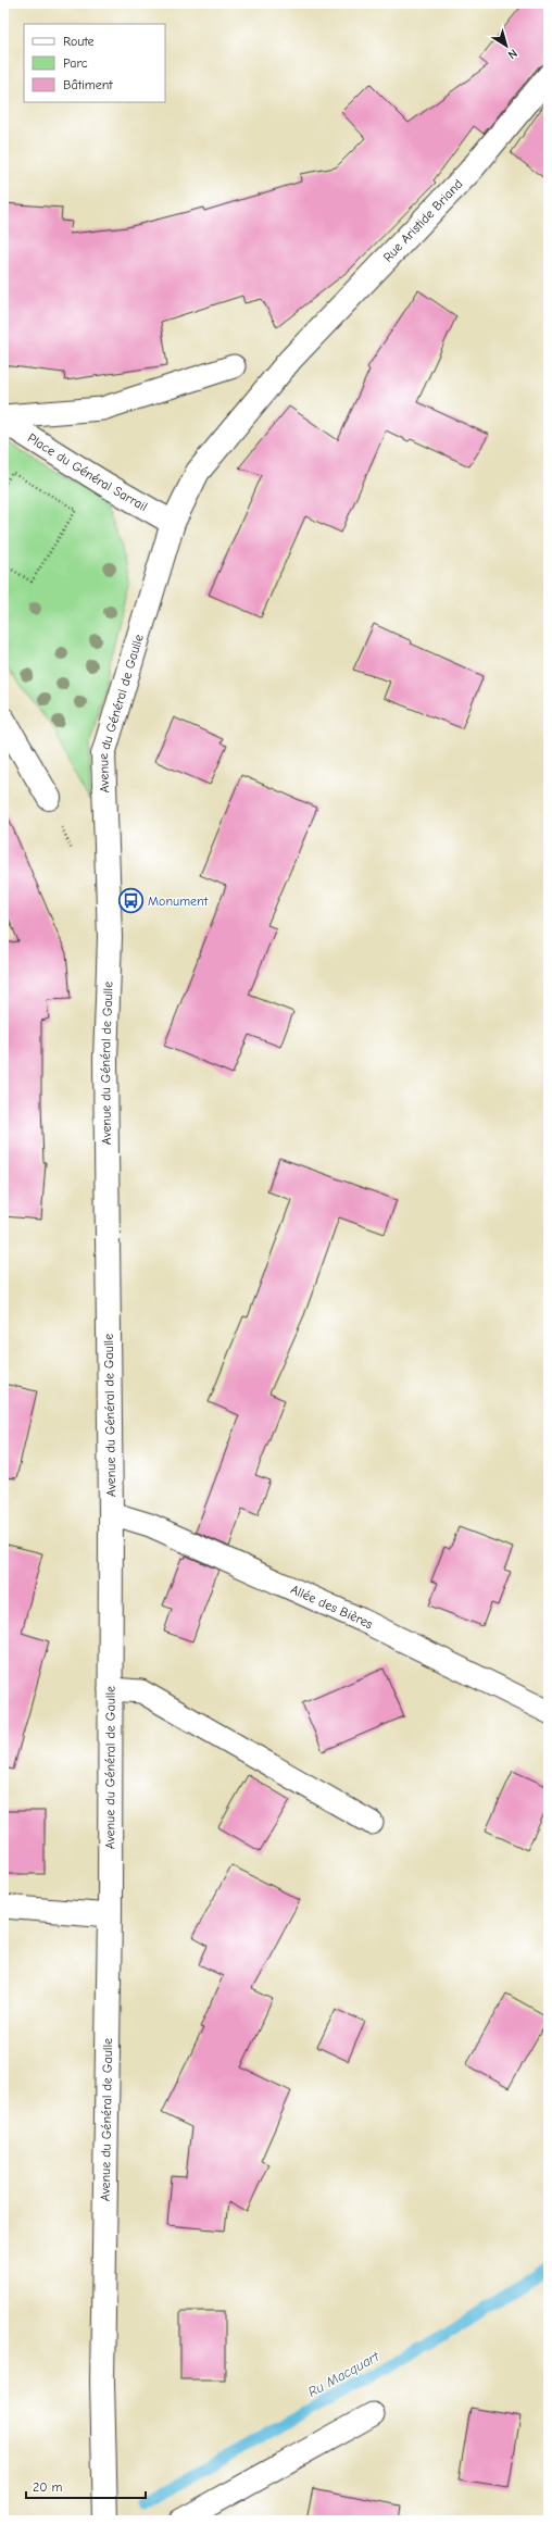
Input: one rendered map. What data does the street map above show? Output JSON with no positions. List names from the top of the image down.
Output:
{
  "streets": {
    "street": ["Rue Aristide Briand", "Place du Général Sarrail", "Avenue du Général de Gaulle"],
    "lane": ["Allée des Bières"]
  },
  "crossings": [
    ["Rue Aristide Briand", "Avenue du Général de Gaulle"],
    ["Place du Général Sarrail", "Avenue du Général de Gaulle"],
    ["Avenue du Général de Gaulle", "Allée des Bières"]
  ],
  "water": ["Ru Macquart"],
  "places": {
    "bus stop": ["Monument"]
  },
  "legend": ["Route", "Parc", "Bâtiment"],
  "scale_bar": "20 m",
  "north": "bottom right"
}
